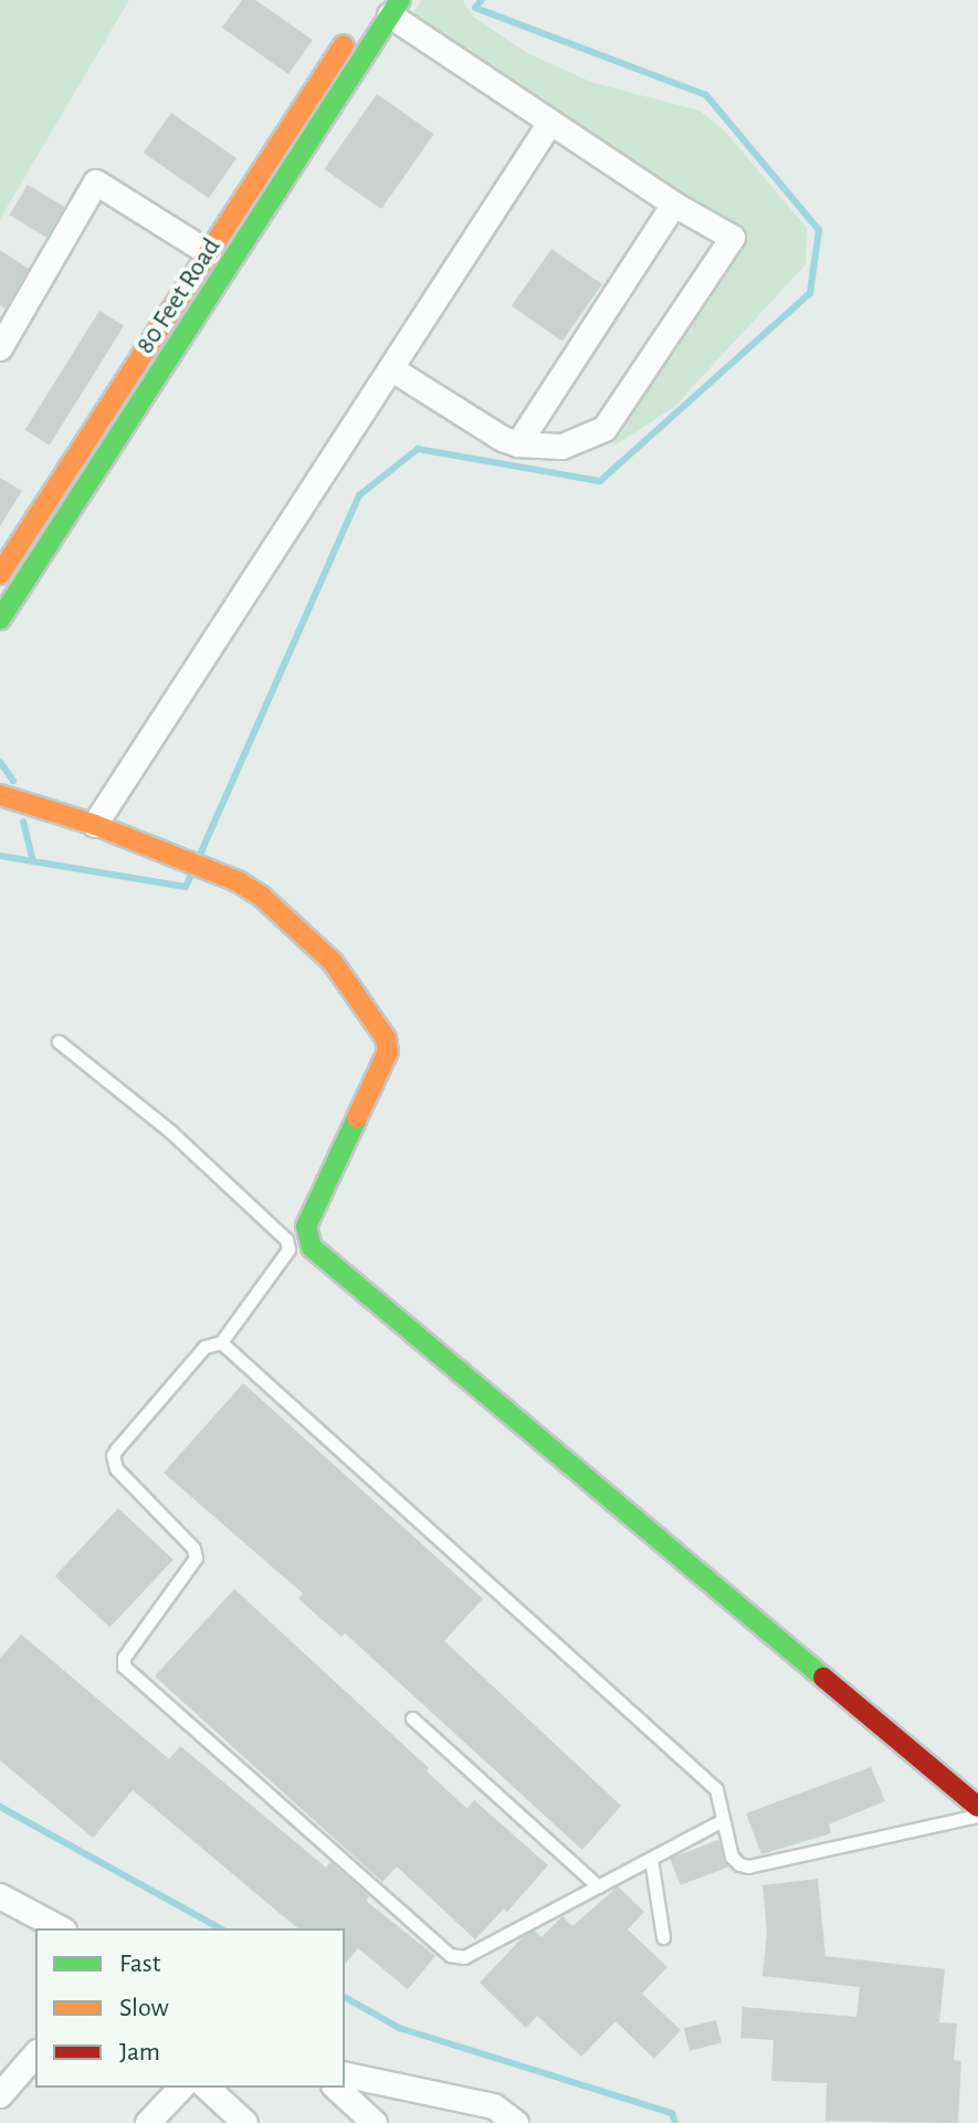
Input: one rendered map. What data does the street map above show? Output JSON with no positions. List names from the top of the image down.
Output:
{
  "streets": {
    "street": ["80 Feet Road"]
  },
  "legend": ["Fast", "Slow", "Jam"]
}
